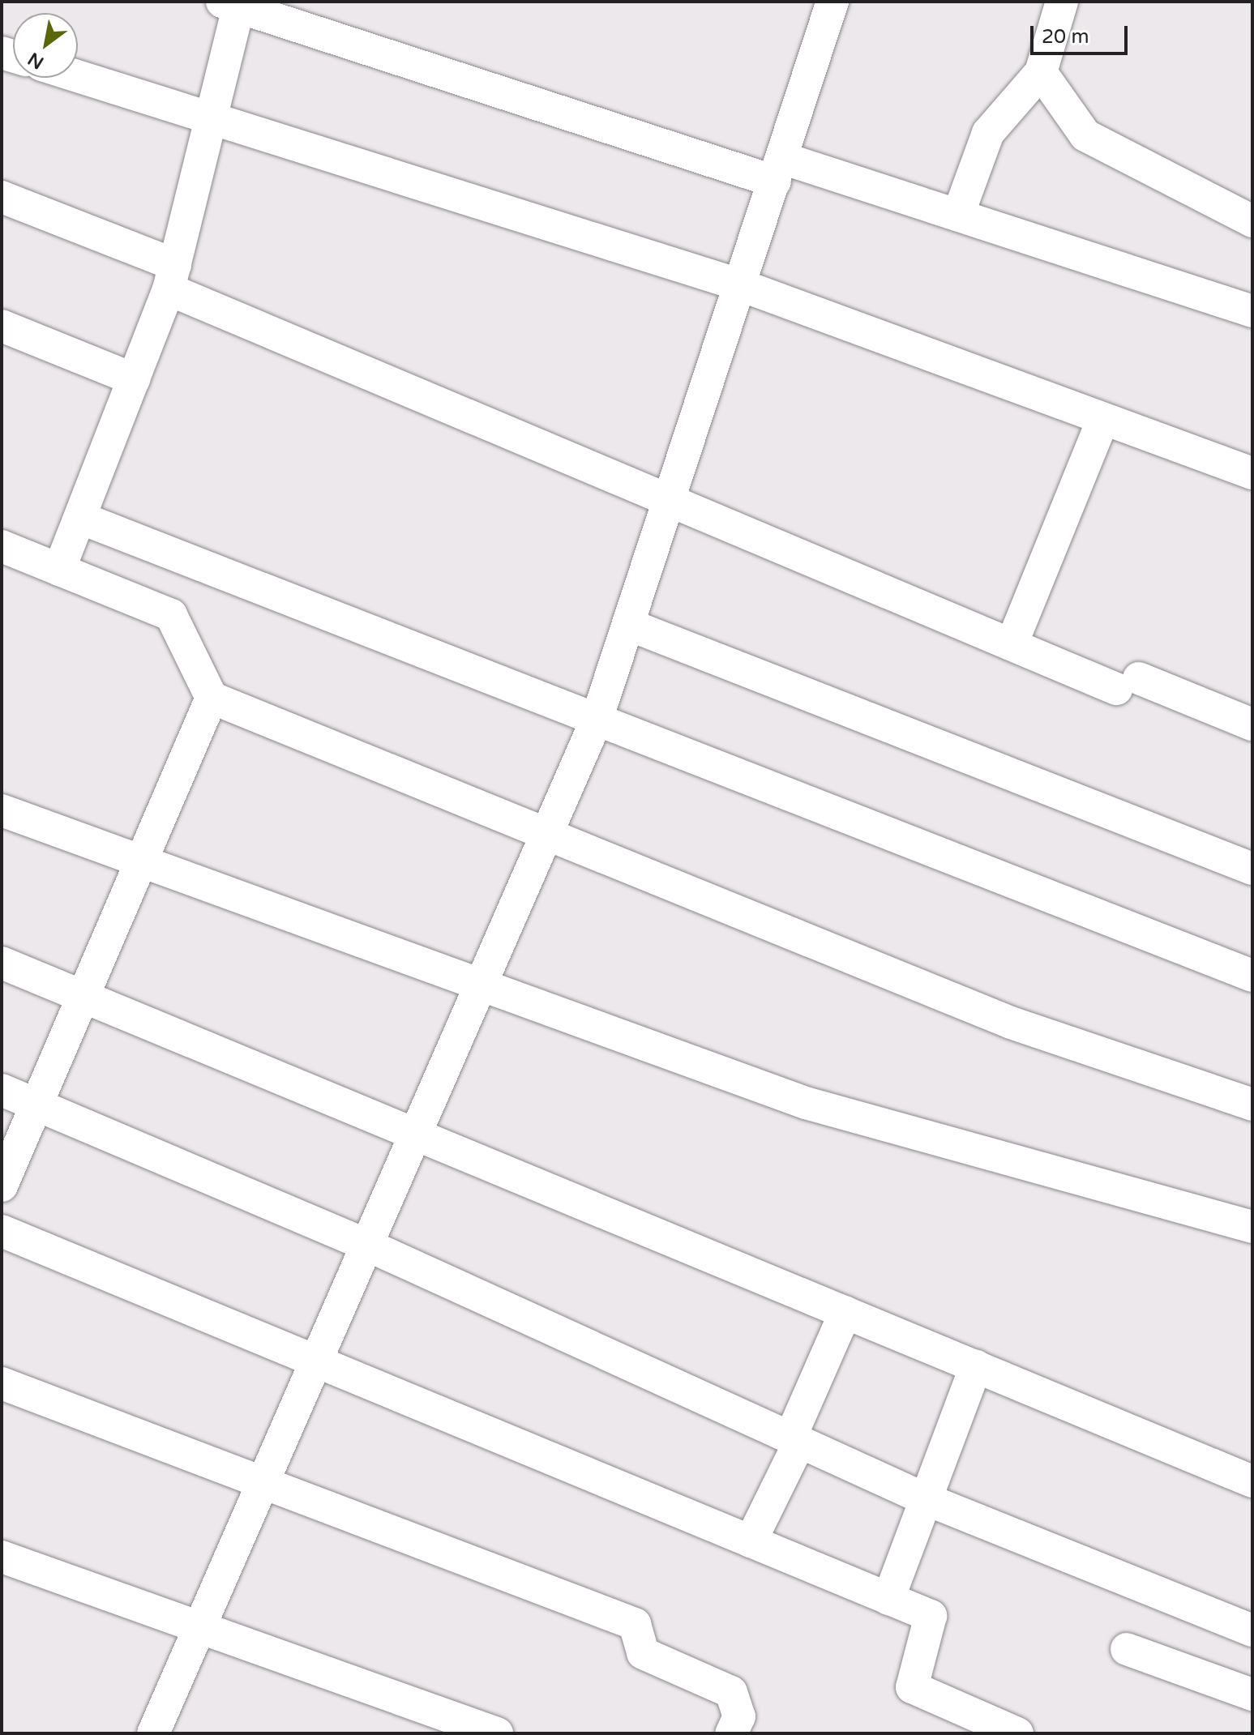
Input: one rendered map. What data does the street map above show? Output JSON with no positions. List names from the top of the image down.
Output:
{
  "scale_bar": "20 m",
  "north": "bottom left"
}
